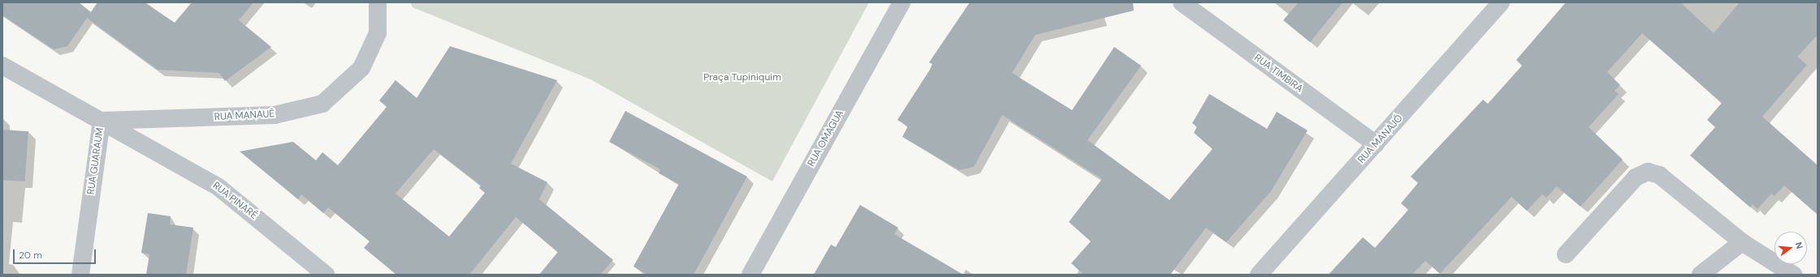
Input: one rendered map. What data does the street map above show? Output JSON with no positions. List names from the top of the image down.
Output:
{
  "streets": {
    "street": [
      "RUA TIMBIRA",
      "RUA MANAUÊ",
      "RUA OMAGUA",
      "RUA MANAJÓ",
      "RUA GUARAUM",
      "RUA PINARÉ"
    ]
  },
  "crossings": [
    ["RUA TIMBIRA", "RUA MANAJÓ"],
    ["RUA MANAUÊ", "RUA GUARAUM"],
    ["RUA MANAUÊ", "RUA PINARÉ"],
    ["RUA GUARAUM", "RUA PINARÉ"]
  ],
  "parks": ["Praça Tupiniquim"],
  "scale_bar": "20 m",
  "north": "right"
}
